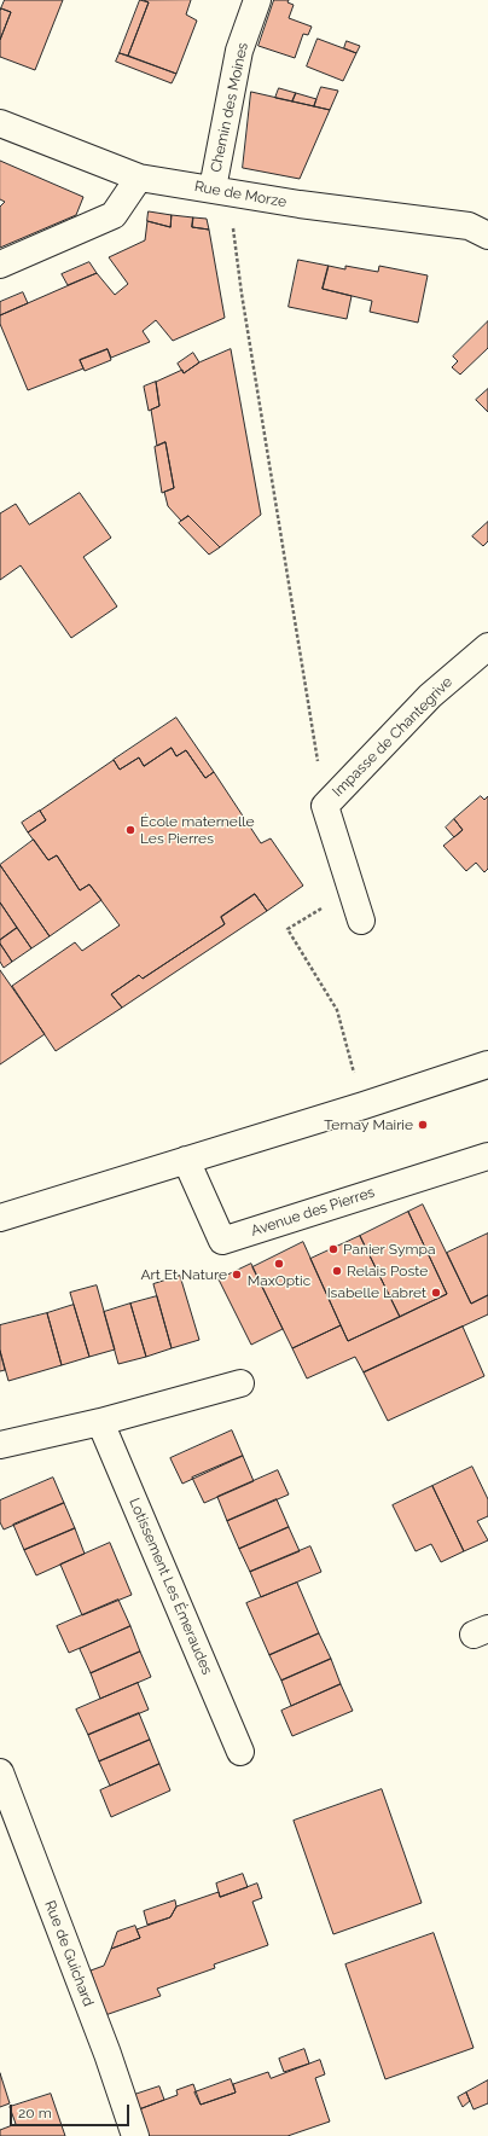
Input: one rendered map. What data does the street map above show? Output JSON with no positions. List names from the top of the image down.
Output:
{
  "streets": {
    "street": [
      "Chemin des Moines",
      "Rue de Morze",
      "Impasse de Chantegrive",
      "Avenue des Pierres",
      "Lotissement Les Émeraudes",
      "Rue de Guichard"
    ]
  },
  "crossings": [
    ["Chemin des Moines", "Rue de Morze"]
  ],
  "places": [
    "École maternelle Les Pierres",
    "Ternay Mairie",
    "Panier Sympa",
    "MaxOptic",
    "Relais Poste",
    "Art Et Nature",
    "Isabelle Labret"
  ],
  "scale_bar": "20 m"
}
